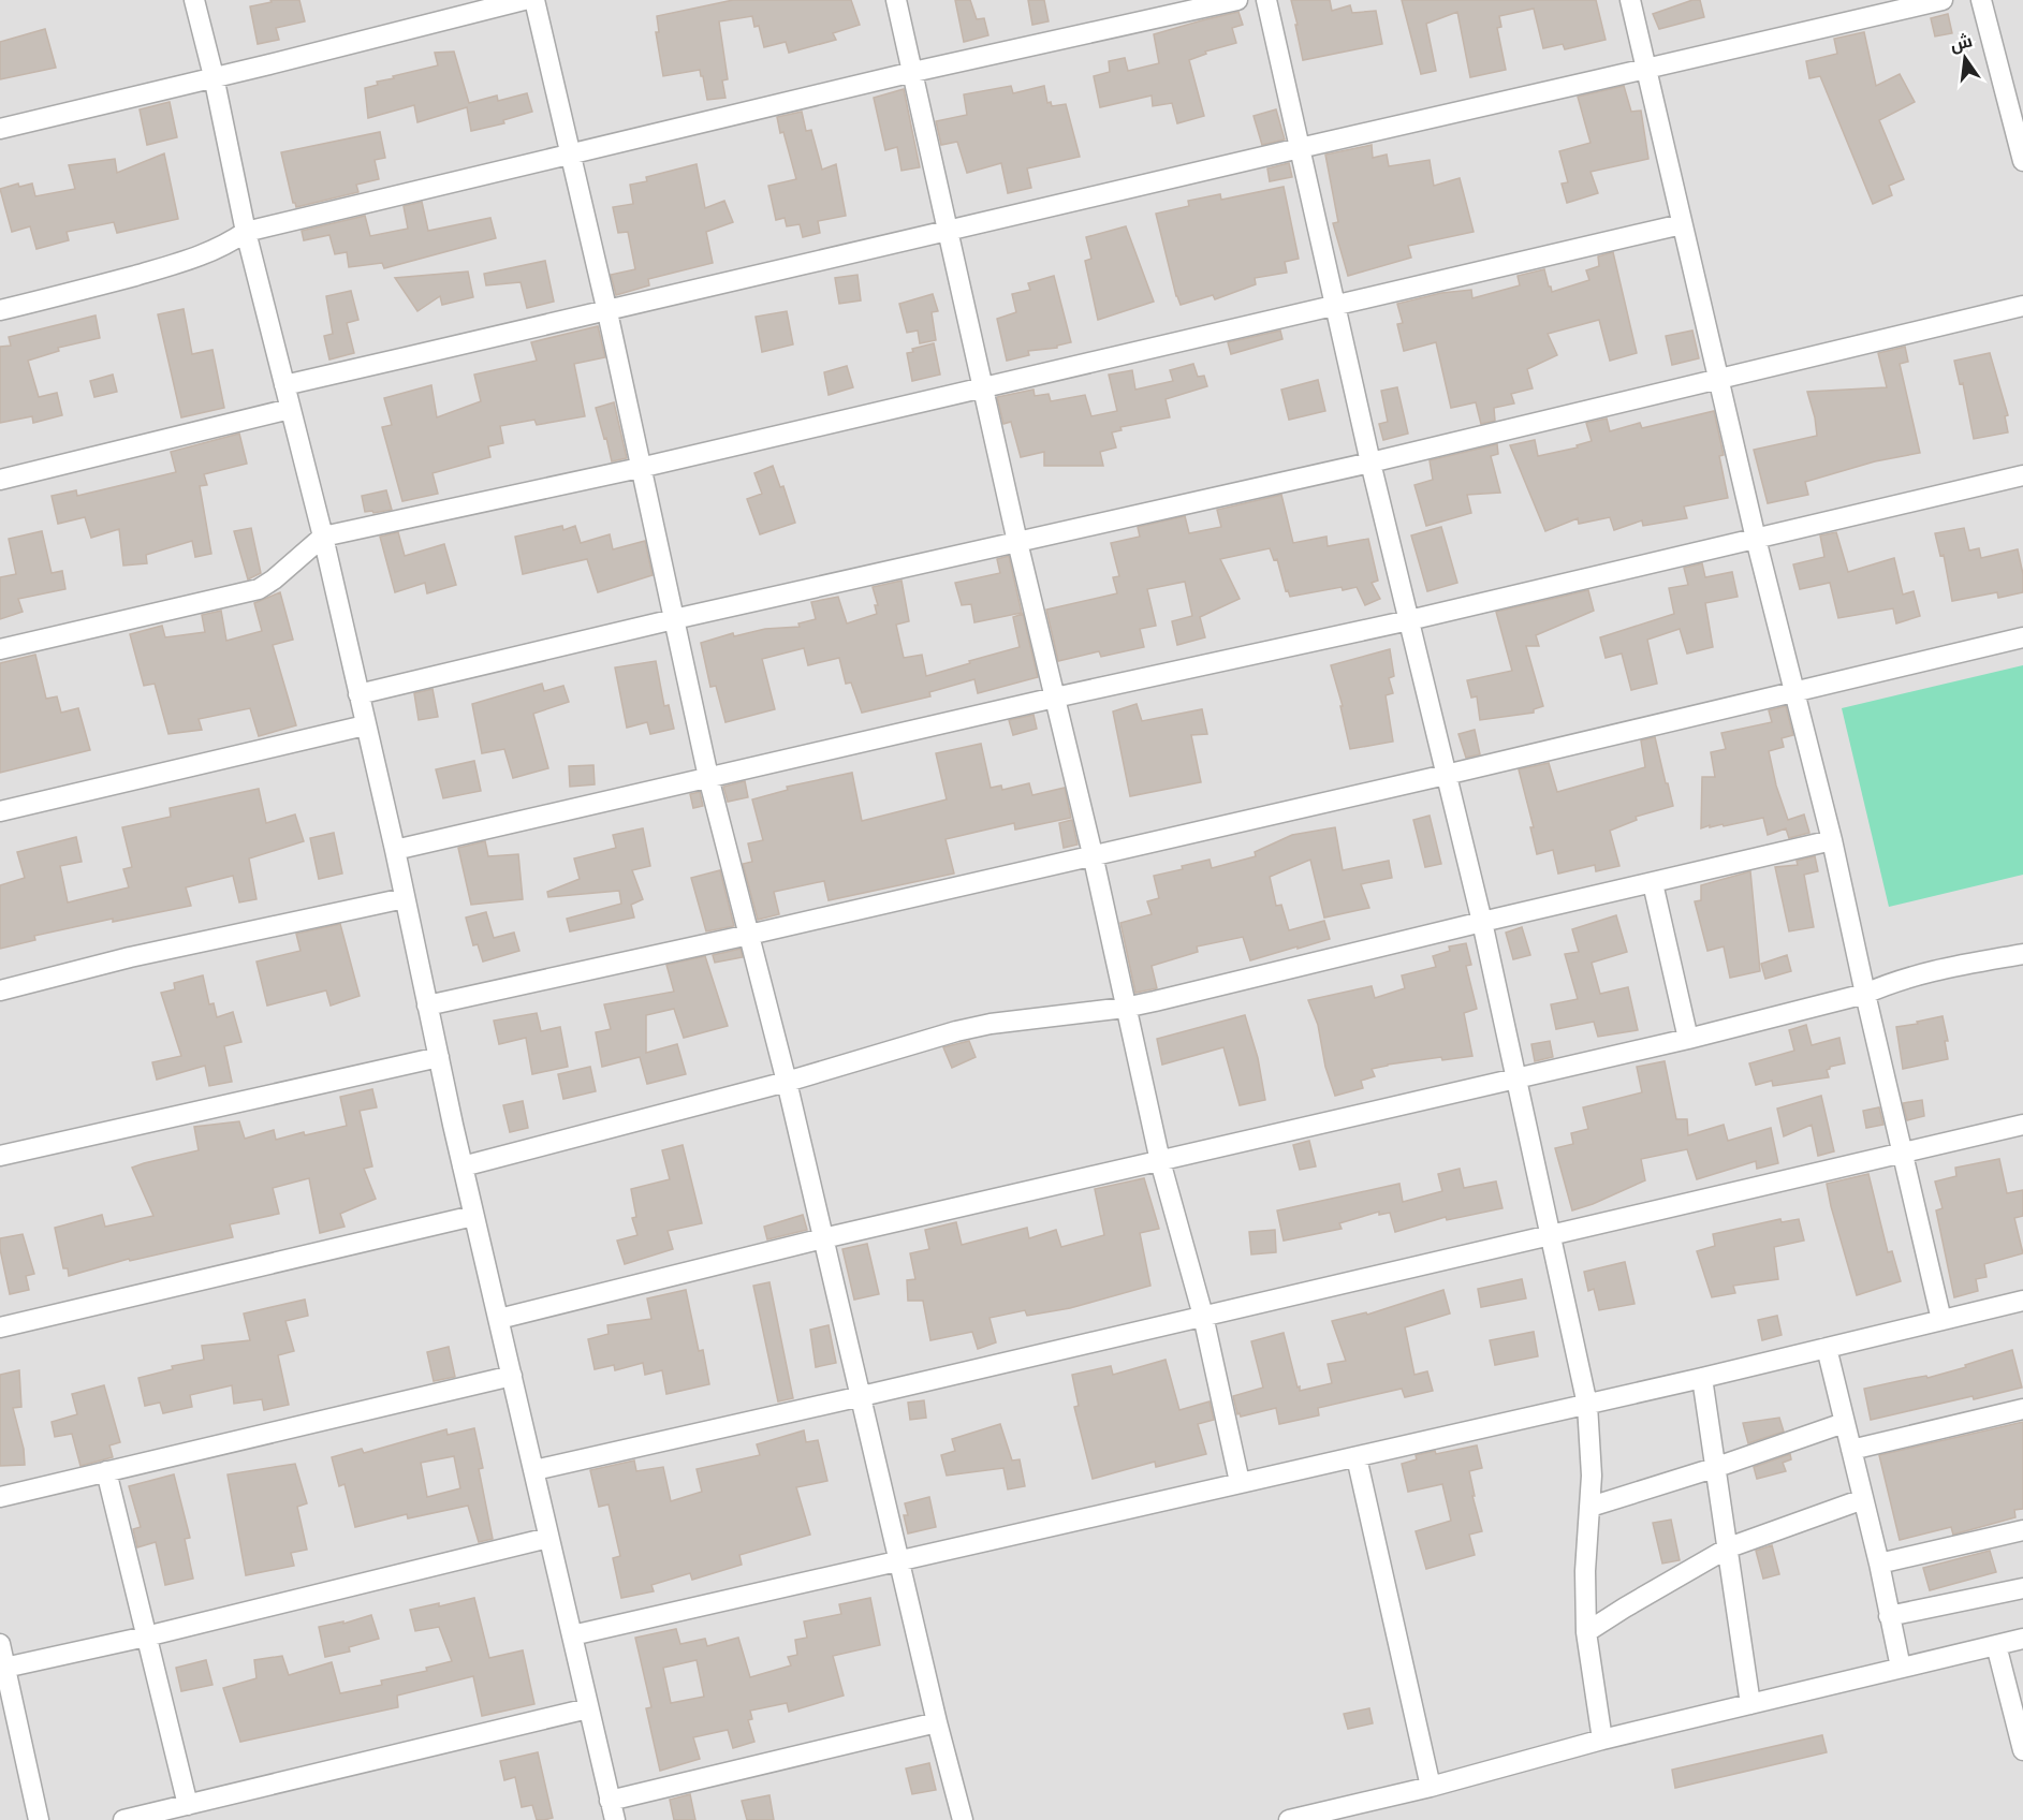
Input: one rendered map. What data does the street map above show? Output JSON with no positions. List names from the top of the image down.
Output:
{
  "north": "top"
}
